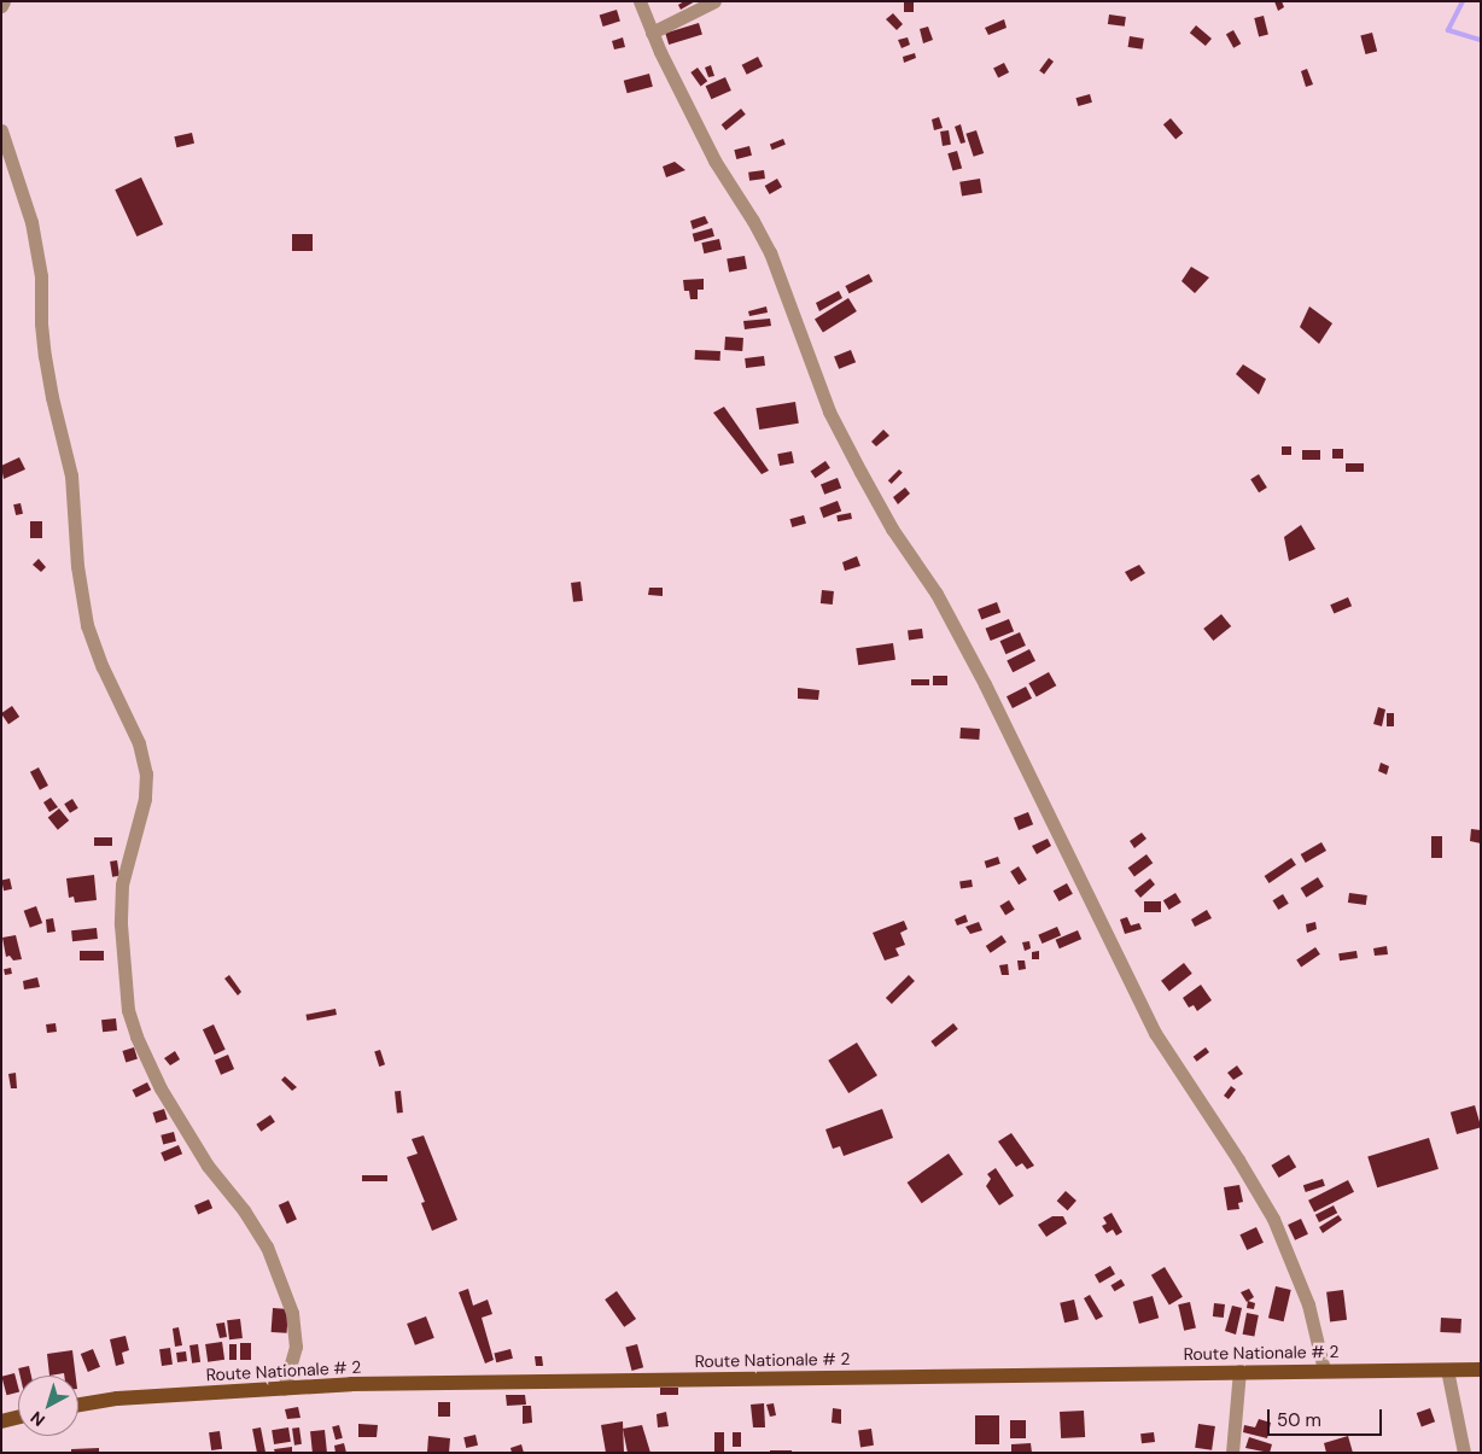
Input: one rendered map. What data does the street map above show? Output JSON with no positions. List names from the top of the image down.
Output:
{
  "streets": {
    "main road": ["Route Nationale # 2"]
  },
  "scale_bar": "50 m",
  "north": "bottom left"
}
